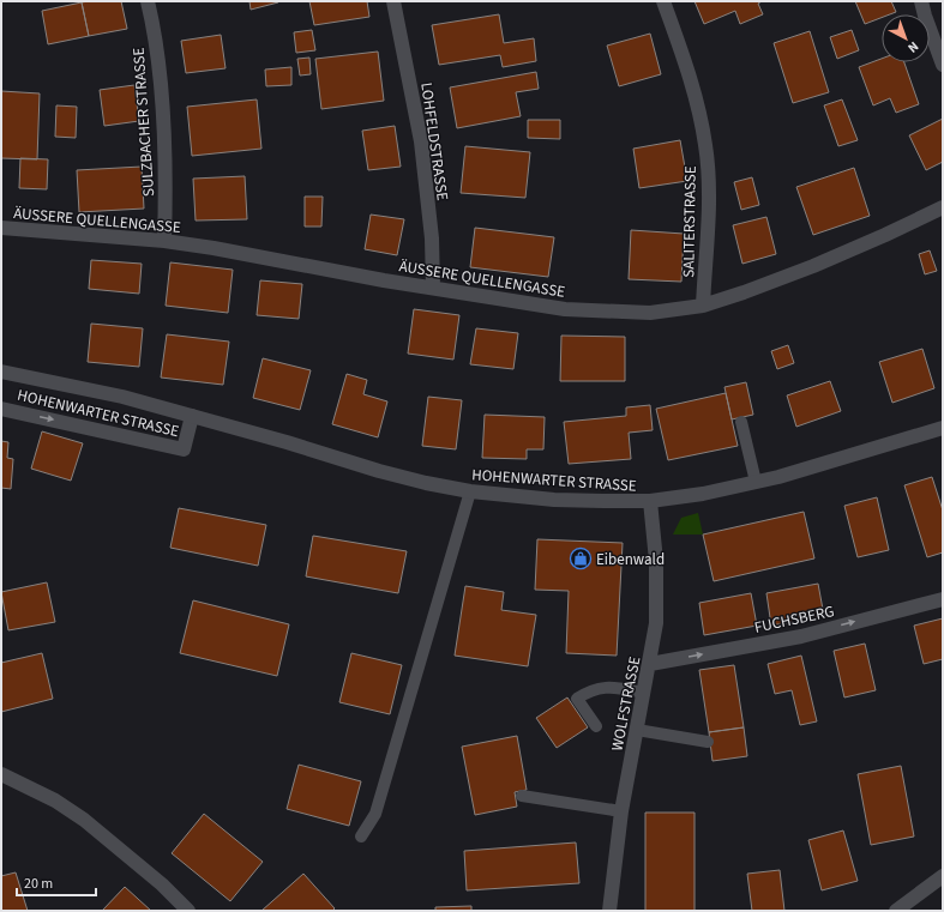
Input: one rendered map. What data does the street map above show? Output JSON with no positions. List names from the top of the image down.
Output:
{
  "streets": {
    "street": [
      "SULZBACHER STRASSE",
      "LOHFELDSTRASSE",
      "ÄUSSERE QUELLENGASSE",
      "SALITERSTRASSE",
      "HOHENWARTER STRASSE",
      "FUCHSBERG",
      "WOLFSTRASSE"
    ]
  },
  "crossings": [
    ["SULZBACHER STRASSE", "ÄUSSERE QUELLENGASSE"],
    ["LOHFELDSTRASSE", "ÄUSSERE QUELLENGASSE"],
    ["ÄUSSERE QUELLENGASSE", "SALITERSTRASSE"],
    ["HOHENWARTER STRASSE", "WOLFSTRASSE"],
    ["FUCHSBERG", "WOLFSTRASSE"]
  ],
  "one_way": ["FUCHSBERG"],
  "places": {
    "shop": ["Eibenwald"]
  },
  "scale_bar": "20 m",
  "north": "bottom right"
}
